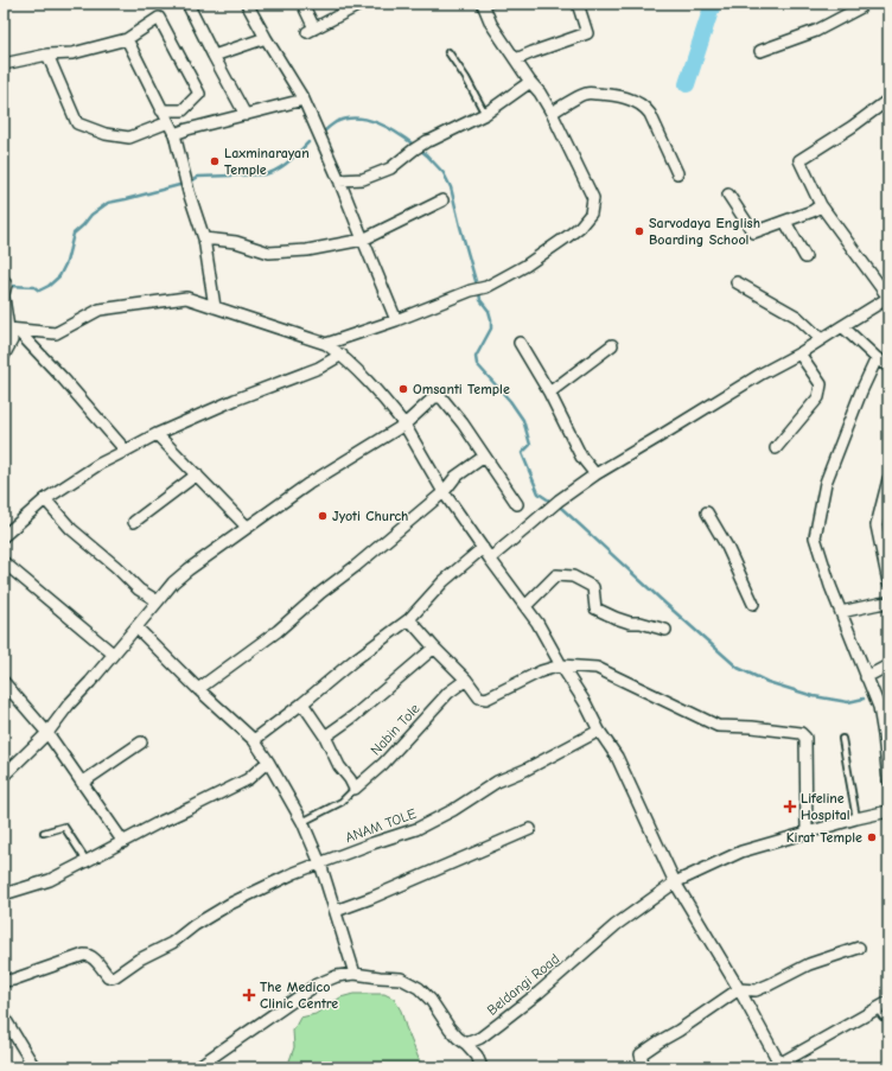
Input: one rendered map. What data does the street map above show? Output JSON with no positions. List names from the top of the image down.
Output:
{
  "streets": {
    "street": ["Nabin Tole", "ANAM TOLE", "Beldangi Road"]
  },
  "places": {
    "other": [
      "Laxminarayan Temple",
      "Sarvodaya English Boarding School",
      "Omsanti Temple",
      "Jyoti Church",
      "Kirat Temple"
    ],
    "health": ["Lifeline Hospital", "The Medico Clinic Centre"]
  }
}
